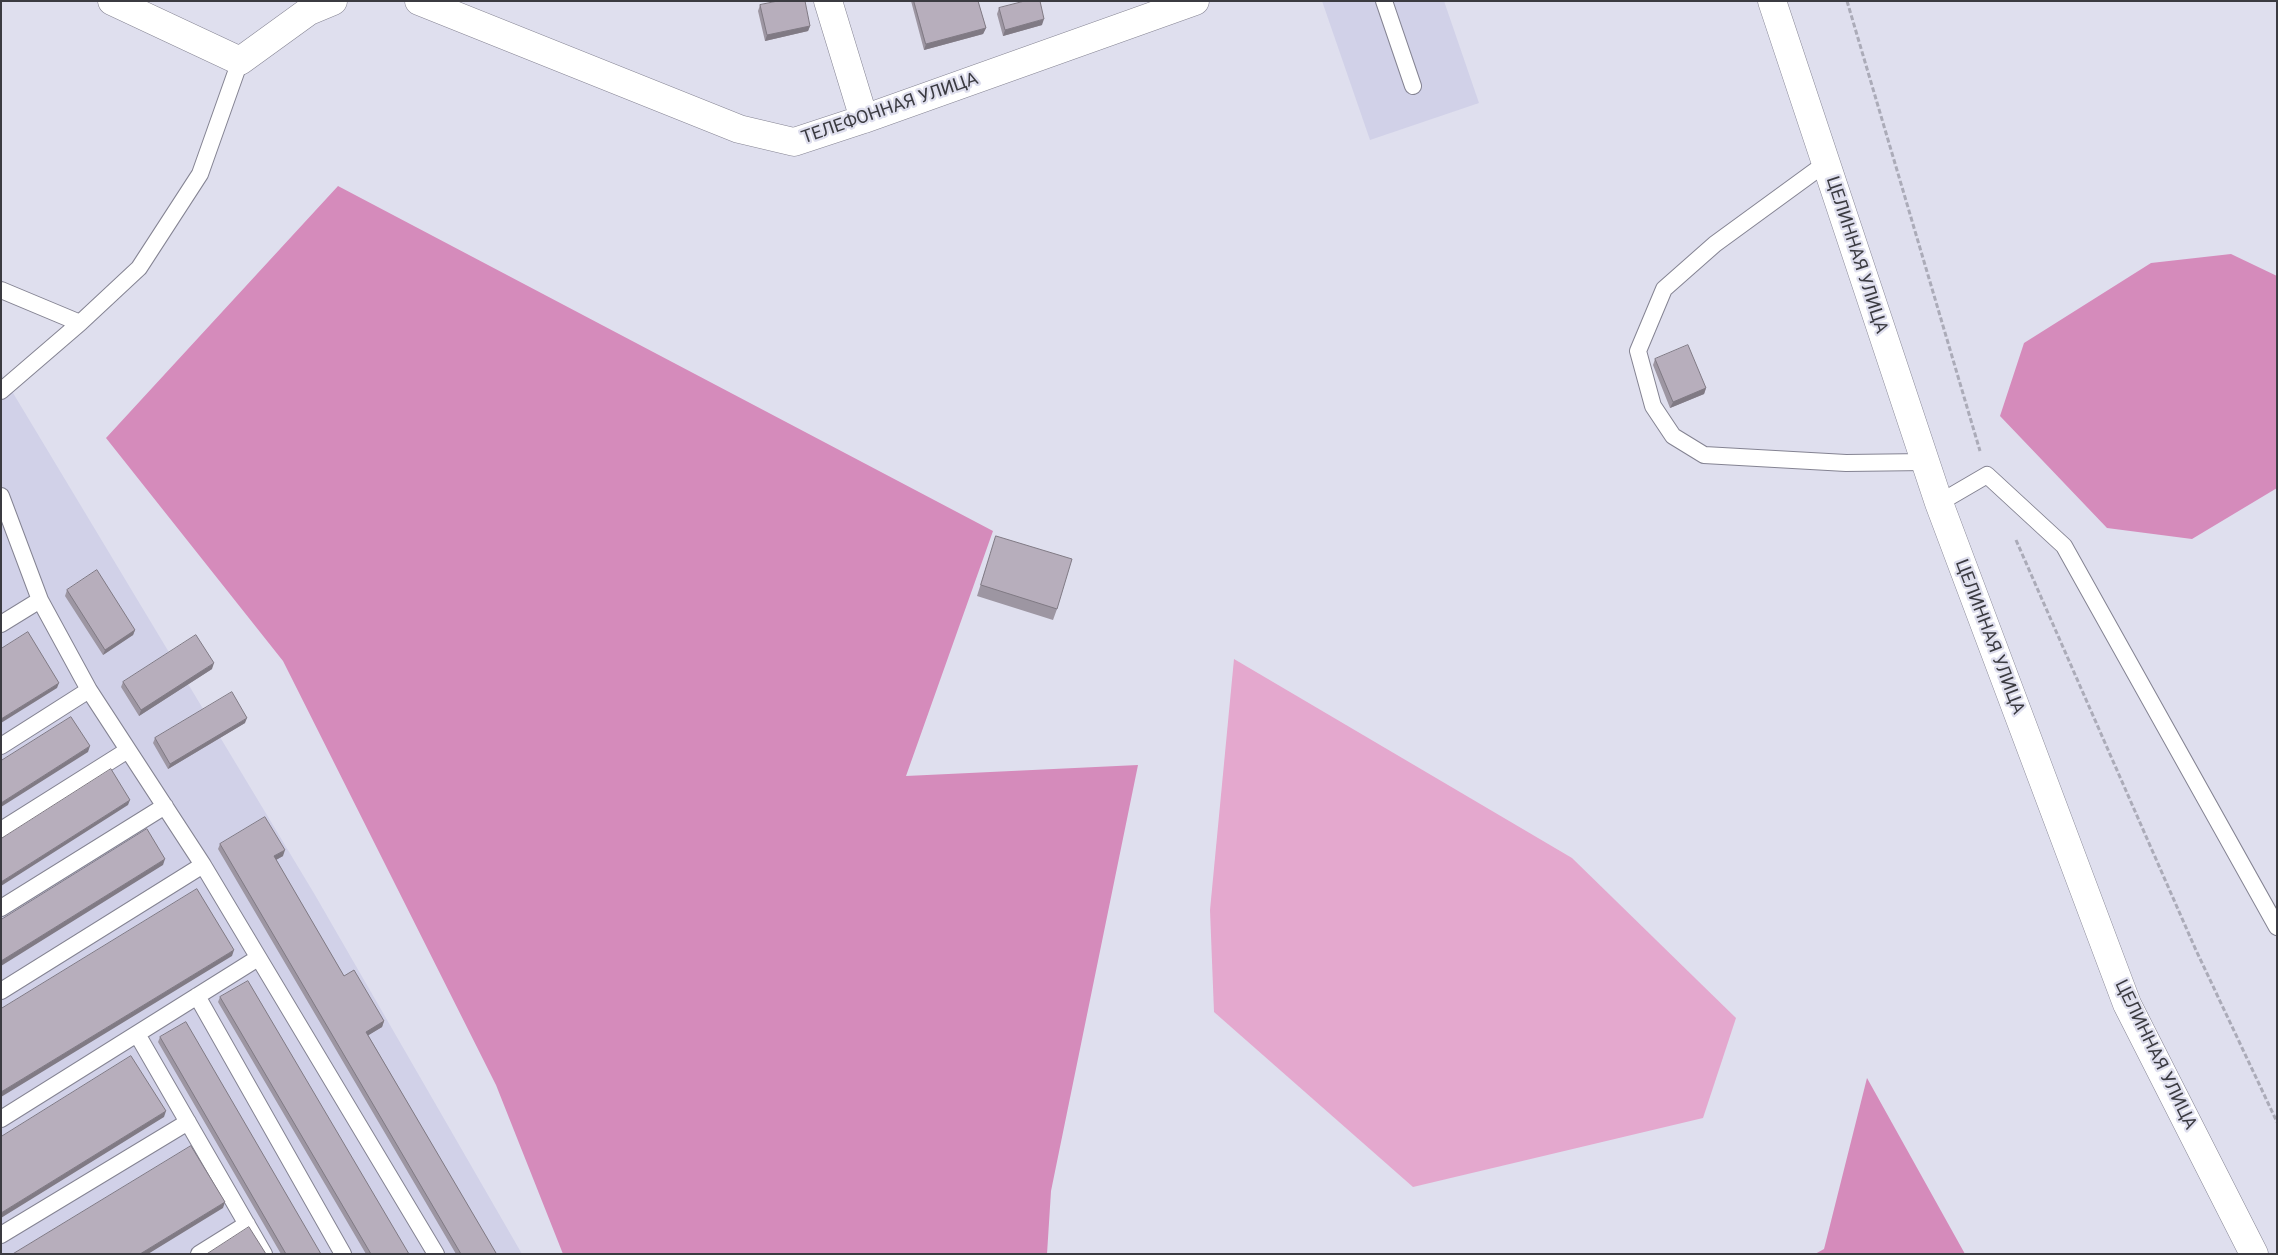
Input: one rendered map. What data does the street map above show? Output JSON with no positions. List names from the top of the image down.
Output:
{
  "streets": {
    "main road": ["ТЕЛЕФОННАЯ УЛИЦА", "ЦЕЛИННАЯ УЛИЦА"]
  }
}
